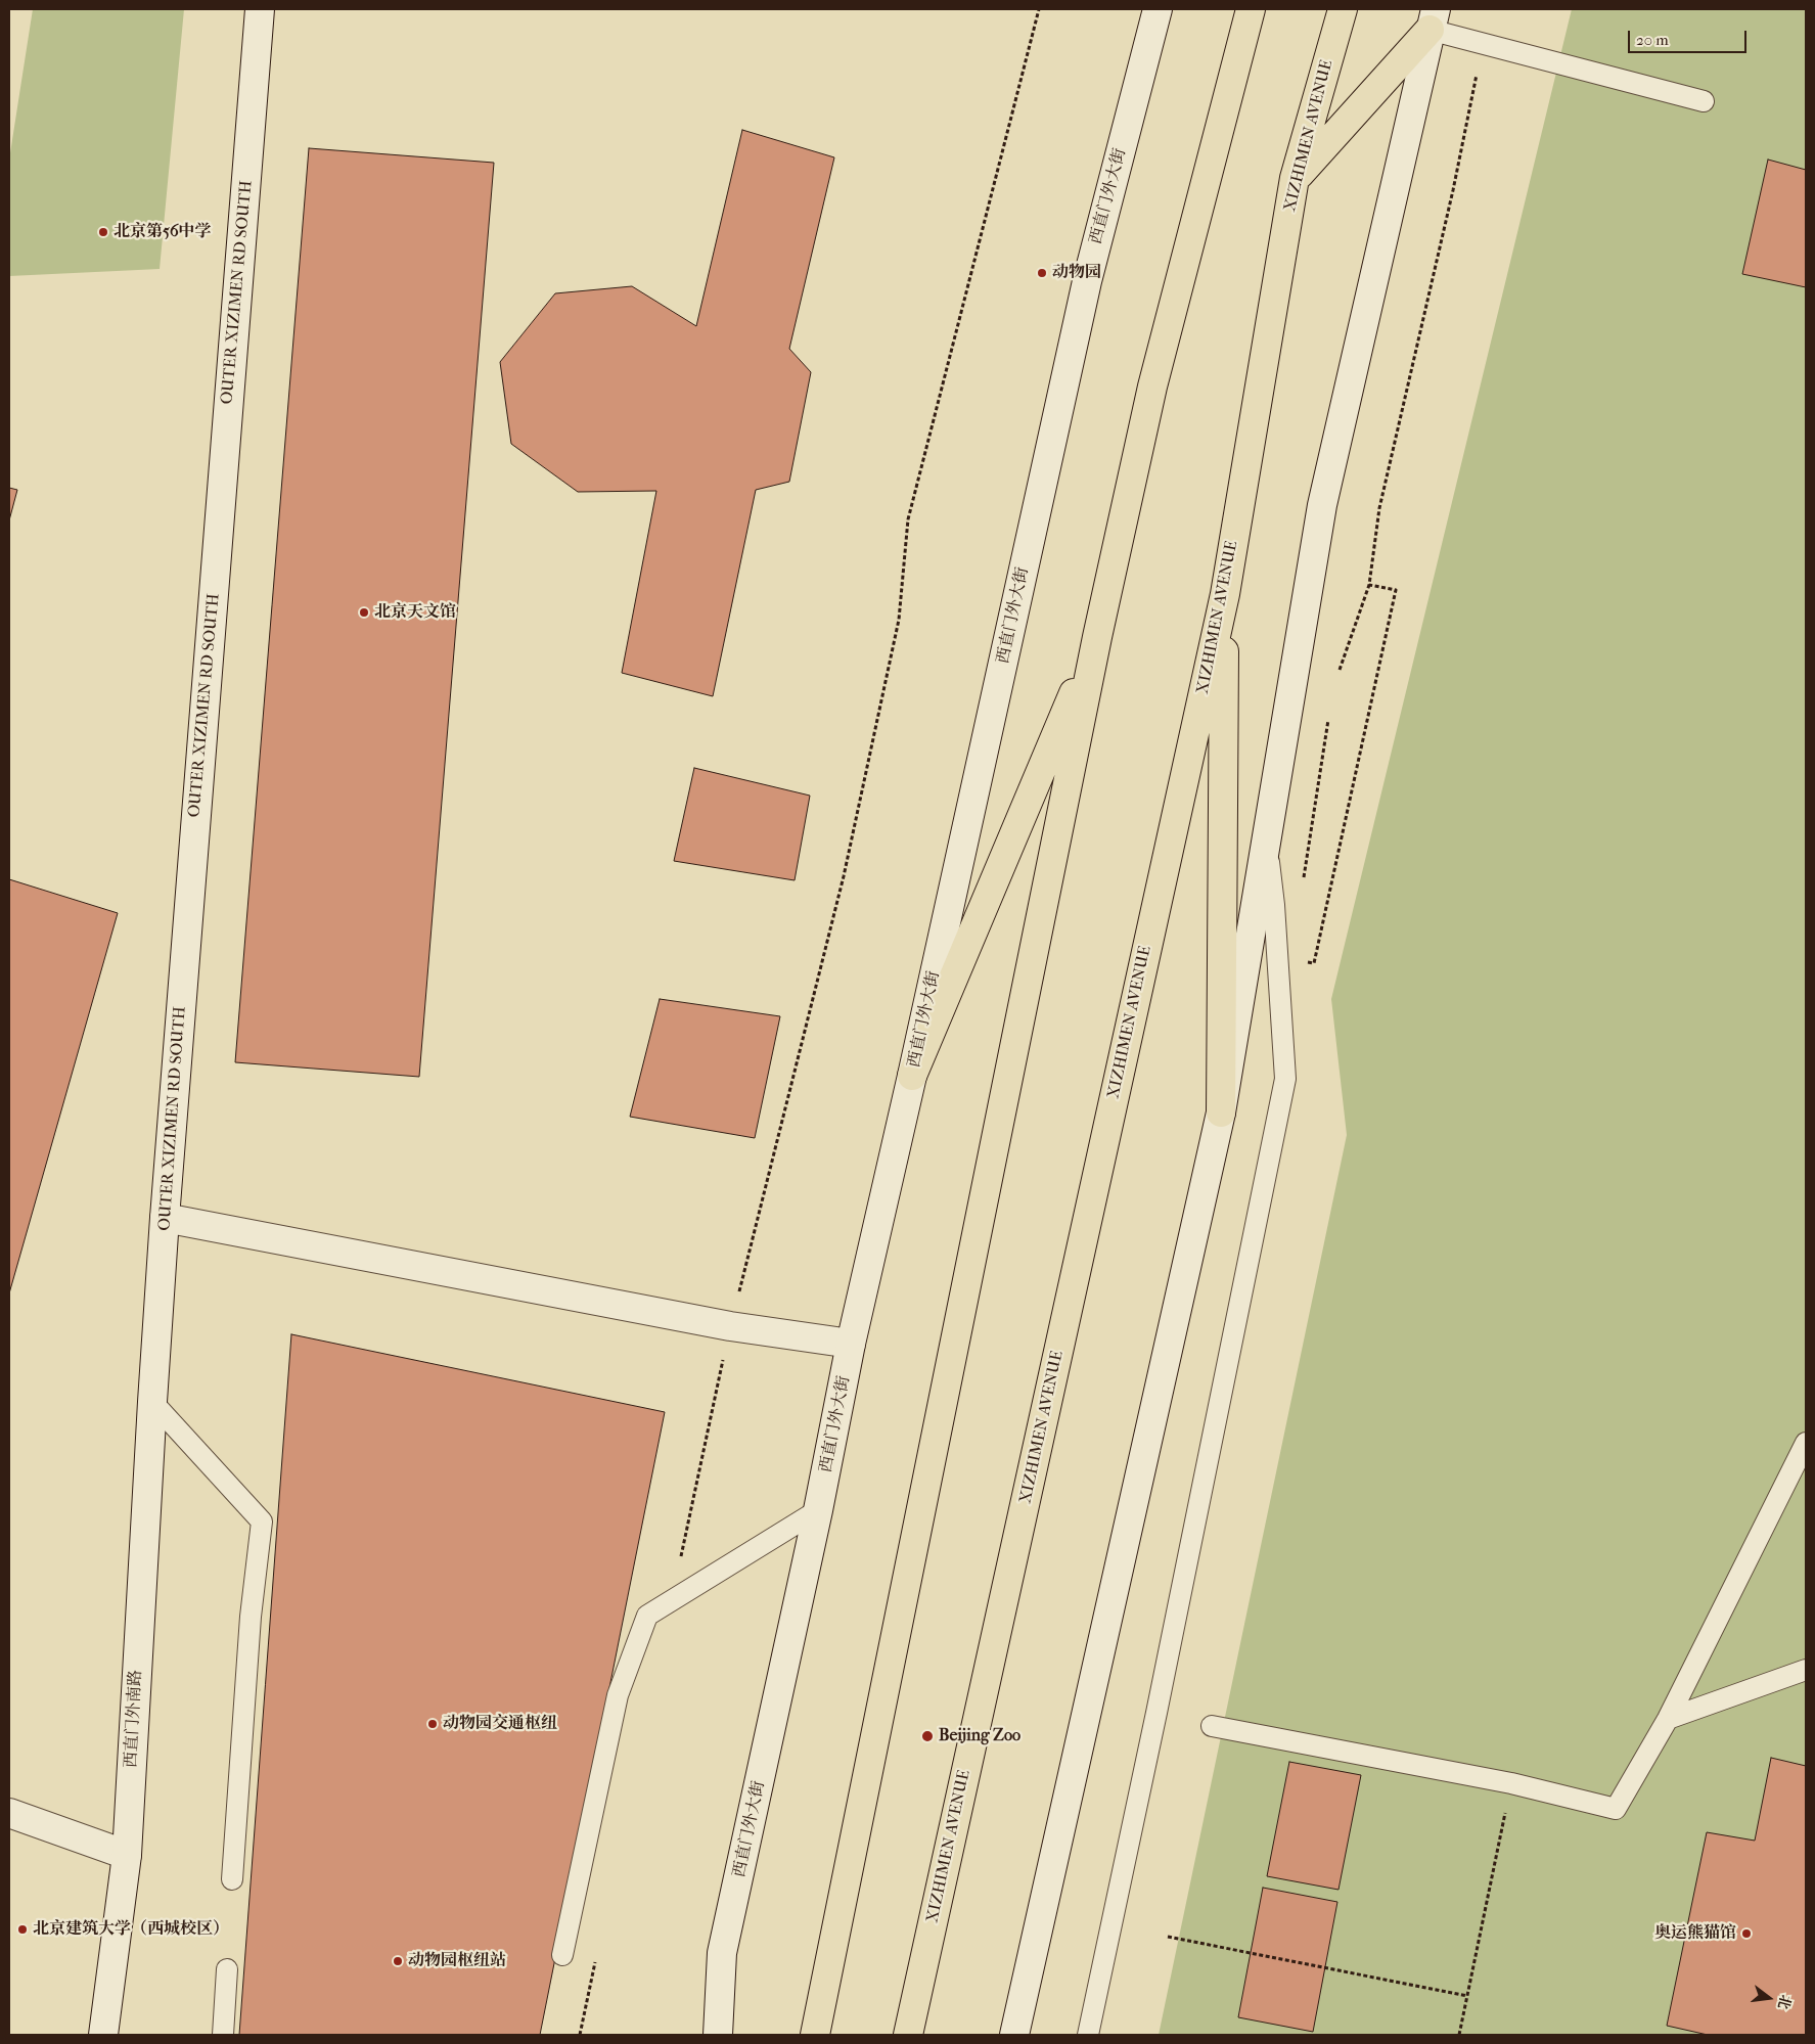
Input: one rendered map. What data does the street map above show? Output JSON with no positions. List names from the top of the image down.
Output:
{
  "streets": {
    "highway": ["XIZHIMEN AVENUE"],
    "street": ["西直门外大街", "OUTER XIZIMEN RD SOUTH", "西直门外南路"]
  },
  "crossings": [
    ["OUTER XIZIMEN RD SOUTH", "西直门外南路"]
  ],
  "places": [
    "北京第56中学",
    "动物园",
    "北京天文馆",
    "动物园交通枢纽",
    "Beijing Zoo",
    "北京建筑大学（西城校区）",
    "奥运熊猫馆",
    "动物园枢纽站"
  ],
  "scale_bar": "20 m",
  "north": "right"
}
